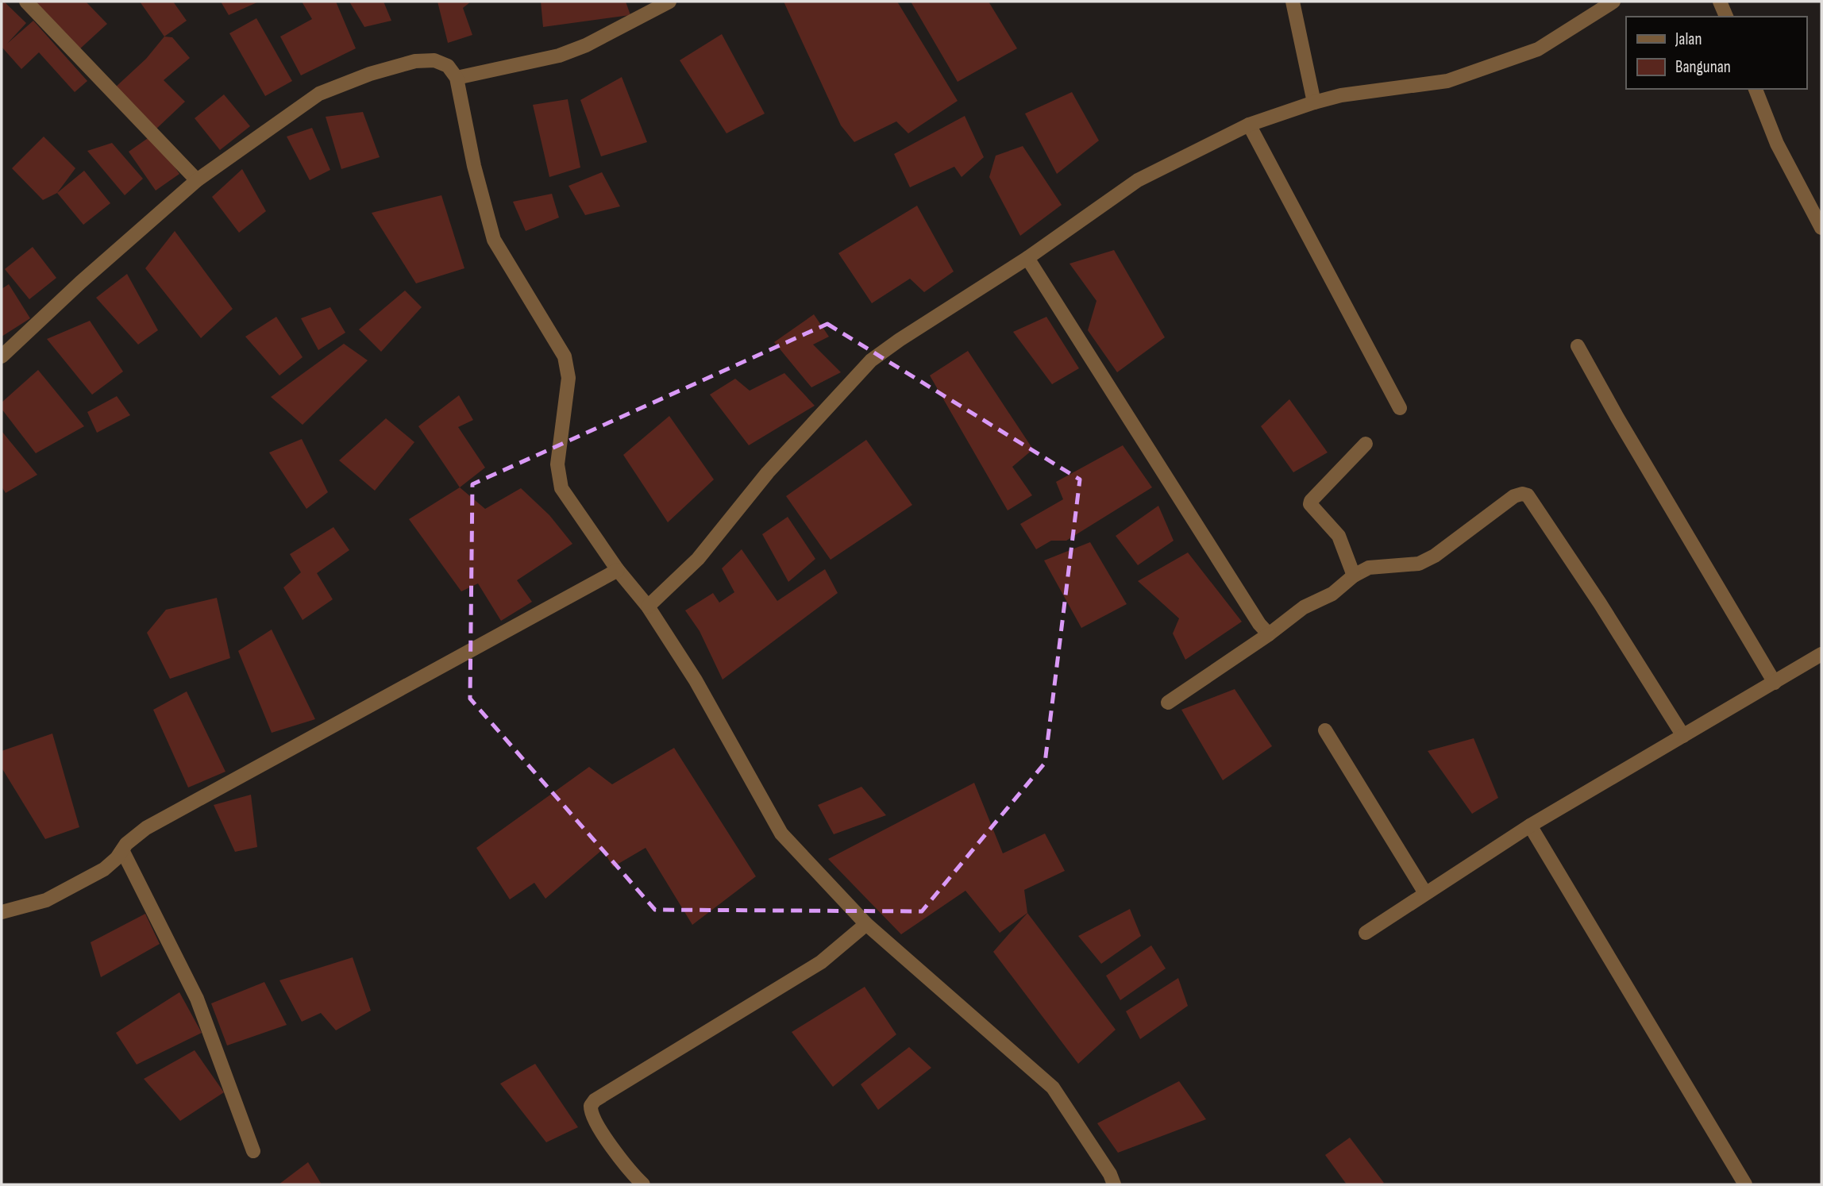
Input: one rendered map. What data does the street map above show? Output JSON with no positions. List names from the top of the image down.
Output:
{
  "legend": ["Jalan", "Bangunan"]
}
